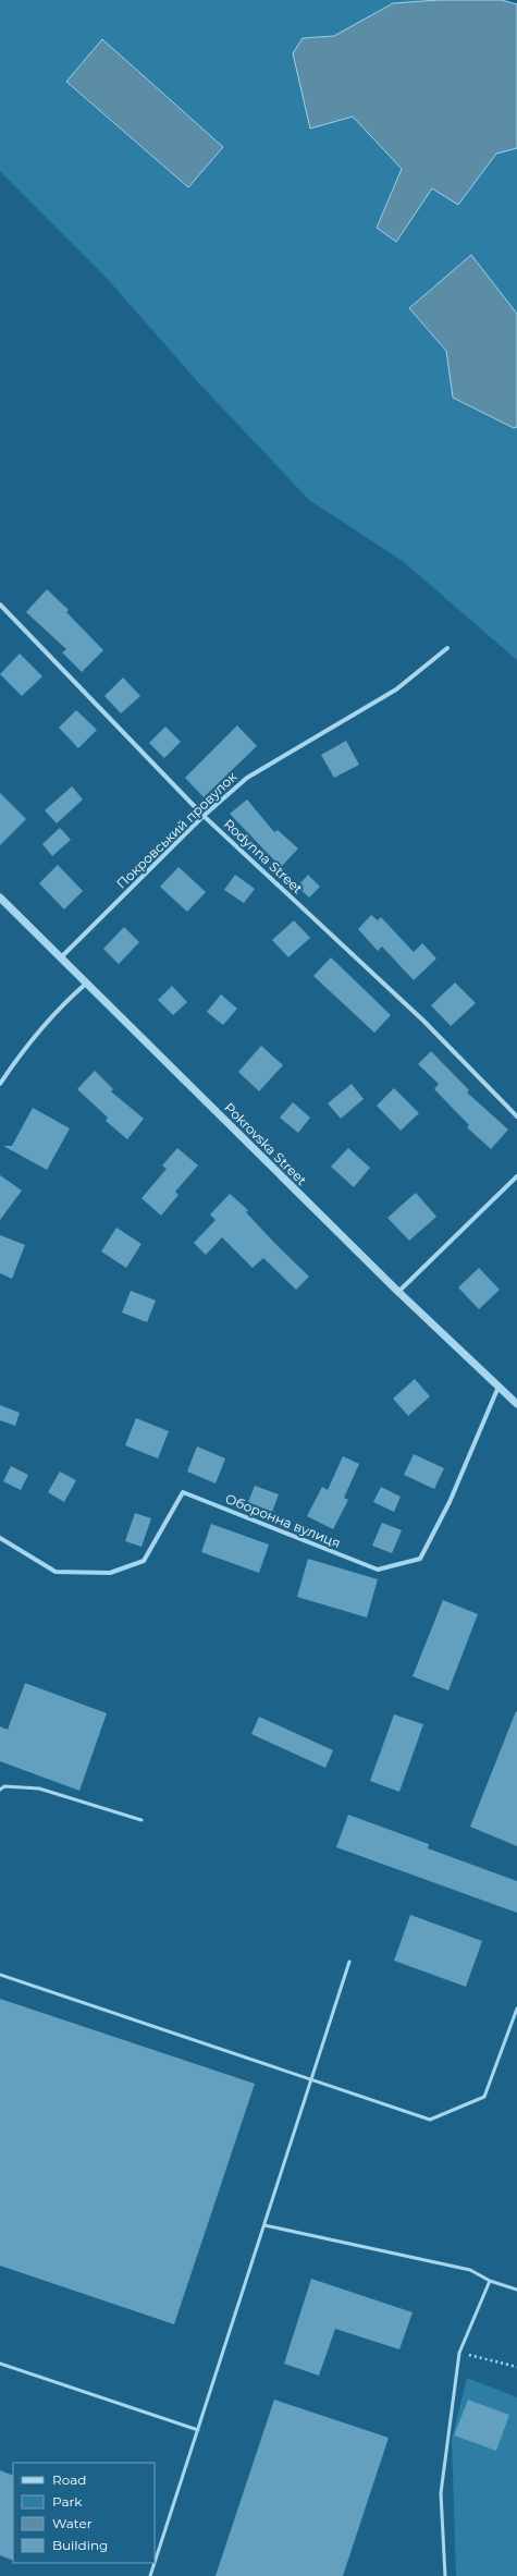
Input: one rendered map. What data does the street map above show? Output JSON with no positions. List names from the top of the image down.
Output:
{
  "streets": {
    "street": [
      "Покровський провулок",
      "Rodynna Street",
      "Pokrovska Street",
      "Оборонна вулиця"
    ]
  },
  "crossings": [
    ["Покровський провулок", "Rodynna Street"],
    ["Покровський провулок", "Pokrovska Street"],
    ["Pokrovska Street", "Оборонна вулиця"]
  ],
  "legend": [
    "Road",
    "Park",
    "Water",
    "Building"
  ]
}
